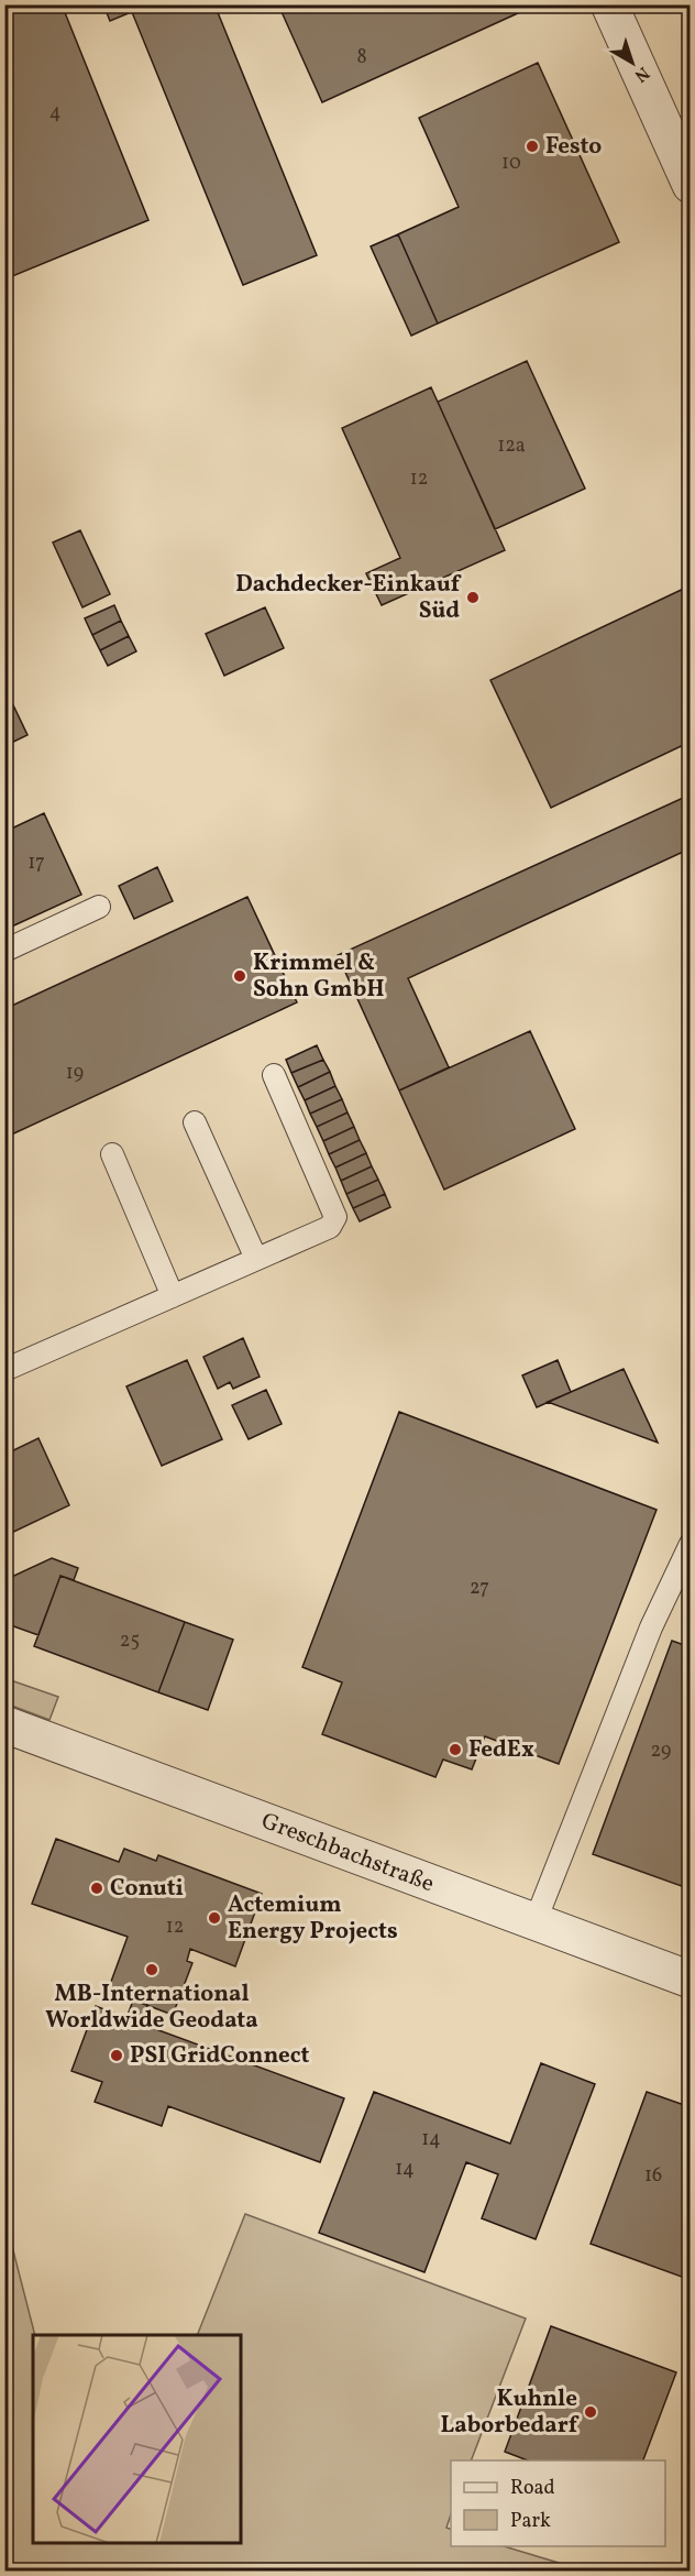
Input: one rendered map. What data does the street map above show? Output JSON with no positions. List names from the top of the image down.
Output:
{
  "streets": {
    "street": ["Greschbachstraße"]
  },
  "places": [
    "Festo",
    "Dachdecker-Einkauf Süd",
    "Krimmel & Sohn GmbH",
    "FedEx",
    "Conuti",
    "Actemium Energy Projects",
    "MB-International Worldwide Geodata",
    "PSI GridConnect",
    "Kuhnle Laborbedarf"
  ],
  "house_numbers": [
    "8",
    "4",
    "10",
    "12a",
    "12",
    "17",
    "19",
    "27",
    "25",
    "29",
    "12",
    "14",
    "14",
    "16"
  ],
  "legend": ["Road", "Park"],
  "north": "bottom right"
}
